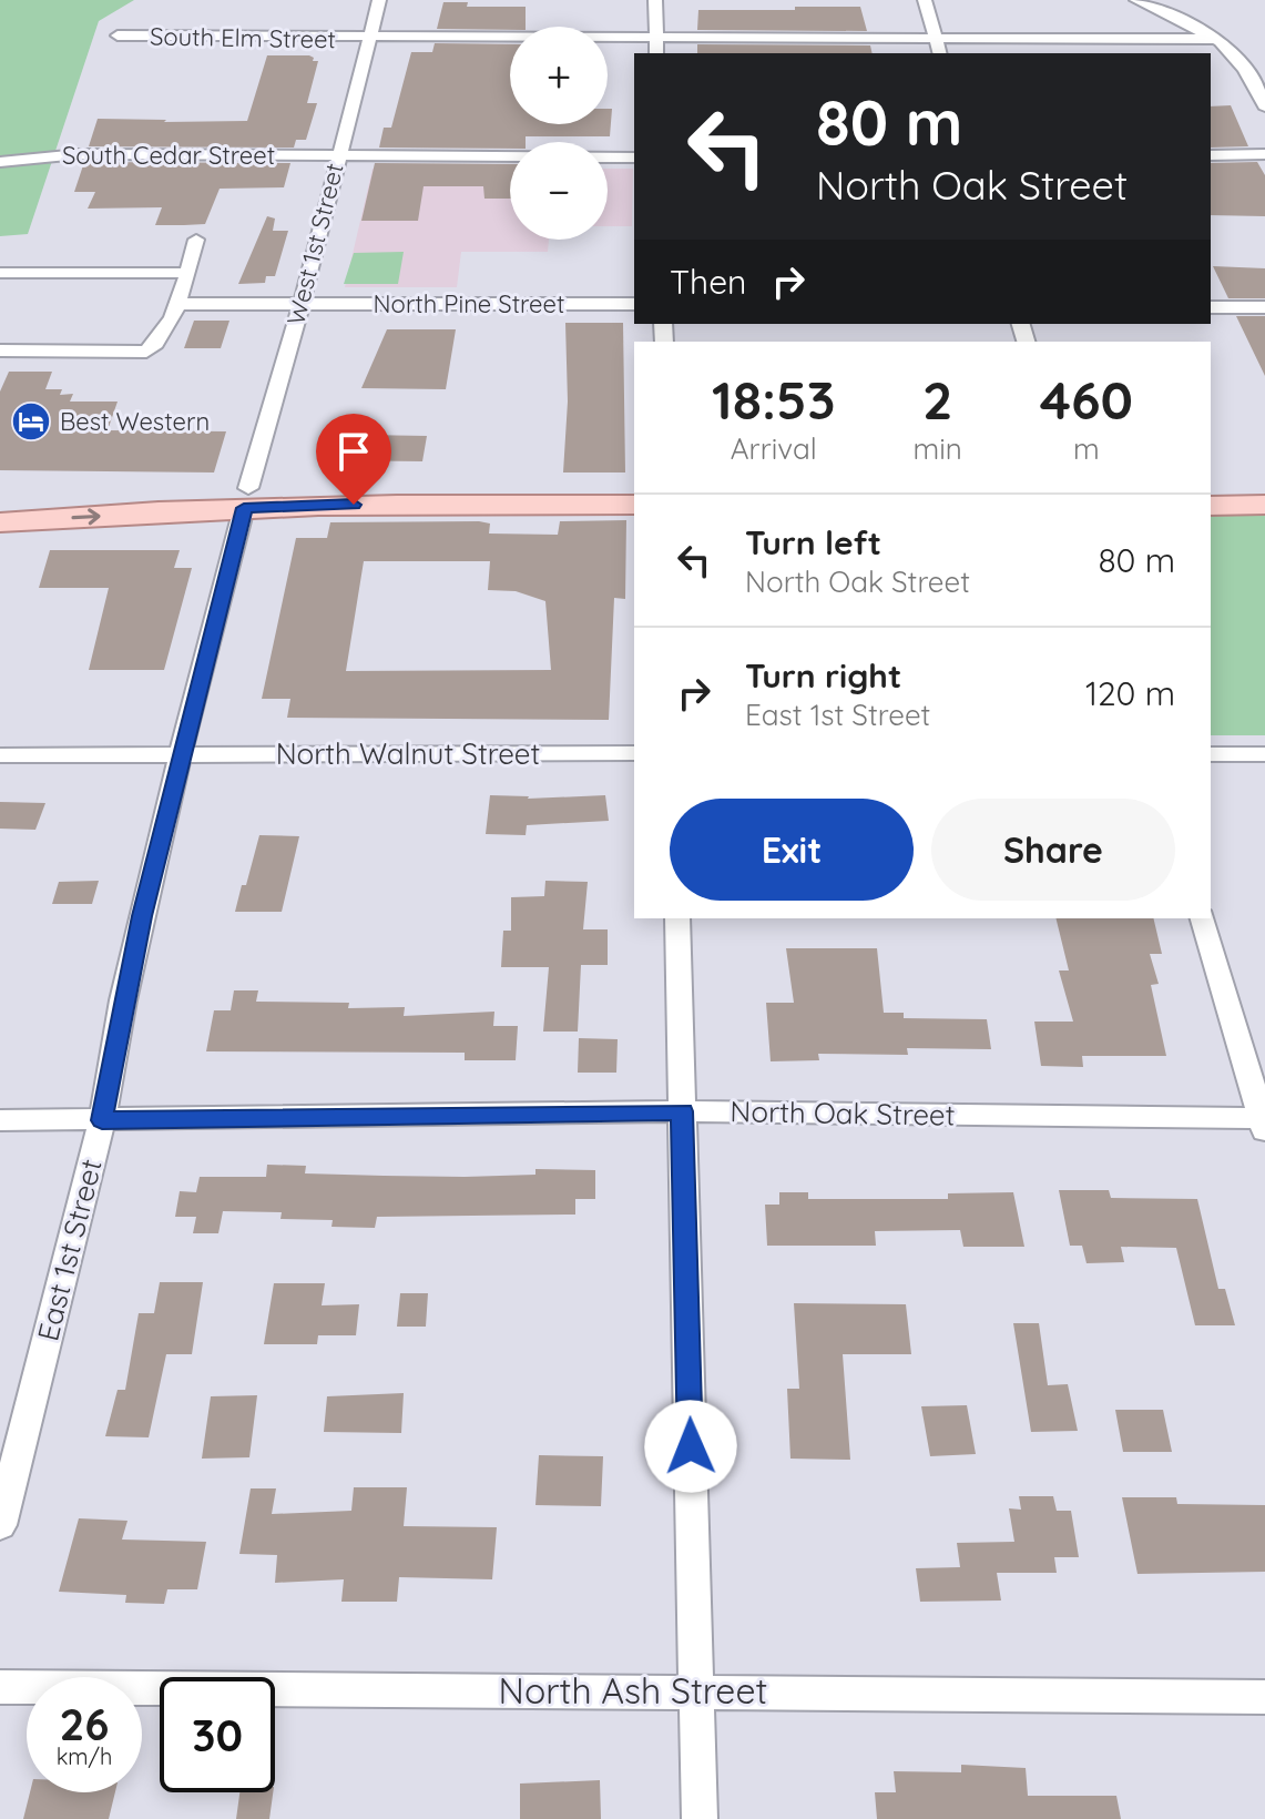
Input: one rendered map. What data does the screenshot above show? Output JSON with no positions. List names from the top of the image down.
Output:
{
  "streets": {
    "street": [
      "South Elm Street",
      "South Cedar Street",
      "West 1st Street",
      "North Pine Street",
      "North Walnut Street",
      "North Oak Street",
      "East 1st Street",
      "North Ash Street"
    ]
  },
  "crossings": [
    ["South Elm Street", "West 1st Street"],
    ["South Cedar Street", "West 1st Street"],
    ["West 1st Street", "North Pine Street"],
    ["West 1st Street", "East 1st Street"],
    ["North Walnut Street", "East 1st Street"],
    ["North Oak Street", "East 1st Street"]
  ],
  "places": {
    "hotel": ["Best Western"]
  },
  "page": {
    "map_buttons": ["+", "−"],
    "turn": ["80 m", "North Oak Street"],
    "then": "Then",
    "eta": [
      "18:53",
      "Arrival",
      "2",
      "min",
      "460",
      "m"
    ],
    "list": [
      {
        "name": "Turn left",
        "note": "North Oak Street",
        "value": "80 m"
      },
      {
        "name": "Turn right",
        "note": "East 1st Street",
        "value": "120 m"
      }
    ],
    "buttons": ["Exit", "Share"],
    "speed": "26 km/h",
    "limit": "30"
  }
}
